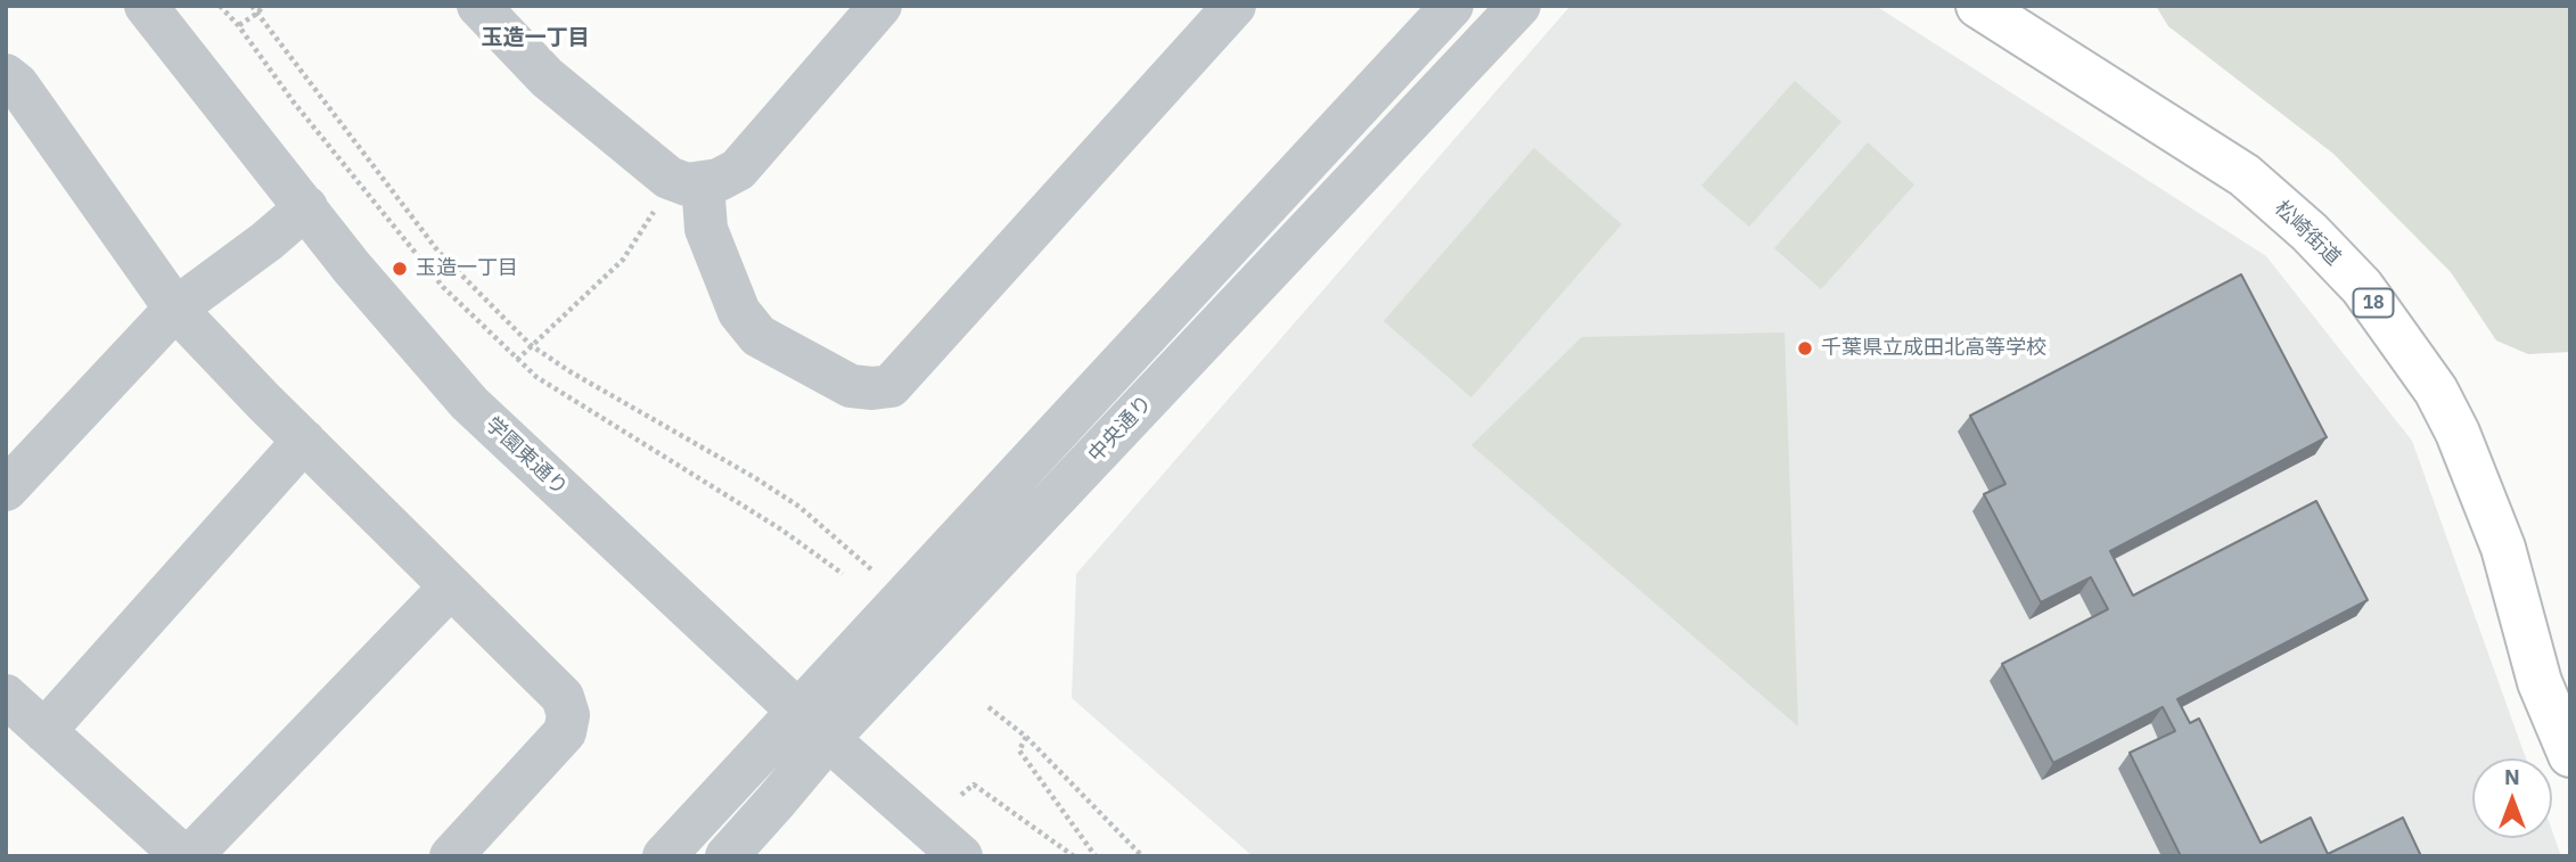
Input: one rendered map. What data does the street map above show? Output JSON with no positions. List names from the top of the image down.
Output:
{
  "streets": {
    "main road": ["松崎街道", "18"],
    "street": ["中央通り", "学園東通り"]
  },
  "crossings": [
    ["中央通り", "学園東通り"]
  ],
  "districts": ["玉造一丁目"],
  "places": ["玉造一丁目", "千葉県立成田北高等学校"],
  "north": "top"
}
